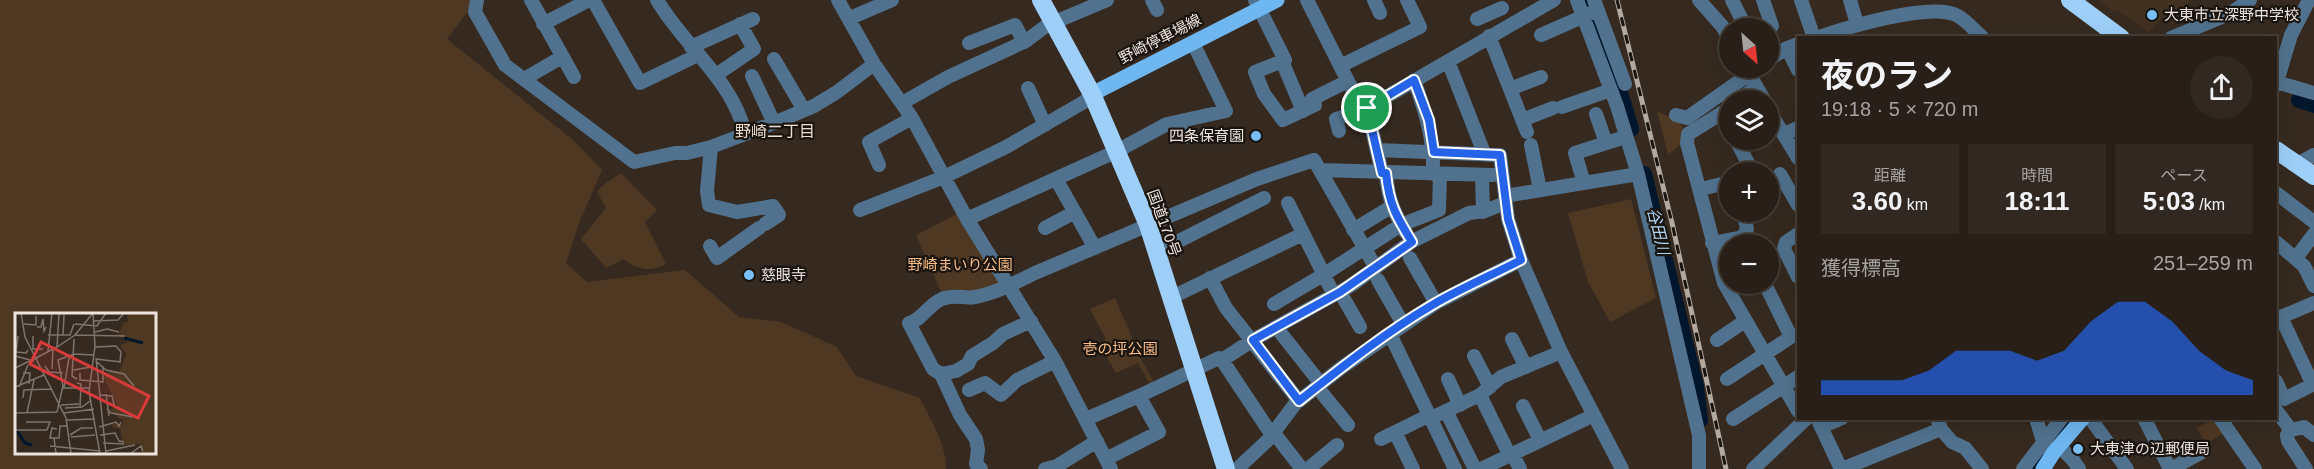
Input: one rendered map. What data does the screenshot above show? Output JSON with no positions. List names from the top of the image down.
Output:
{
  "streets": {
    "highway": ["国道170号"],
    "main road": ["野崎停車場線"]
  },
  "crossings": [
    ["野崎停車場線", "国道170号"]
  ],
  "districts": ["野崎二丁目"],
  "water": ["谷田川"],
  "parks": ["野崎まいり公園", "壱の坪公園"],
  "places": [
    "大東市立深野中学校",
    "四条保育園",
    "慈眼寺",
    "大東津の辺郵便局"
  ],
  "north": "bottom right",
  "page": {
    "map_buttons": ["+", "−"],
    "heading": ["夜のラン", "19:18 · 5 × 720 m"],
    "stats": [
      ["距離", "3.60 km"],
      ["時間", "18:11"],
      ["ペース", "5:03 /km"]
    ],
    "chart": ["獲得標高", "251–259 m"]
  }
}
